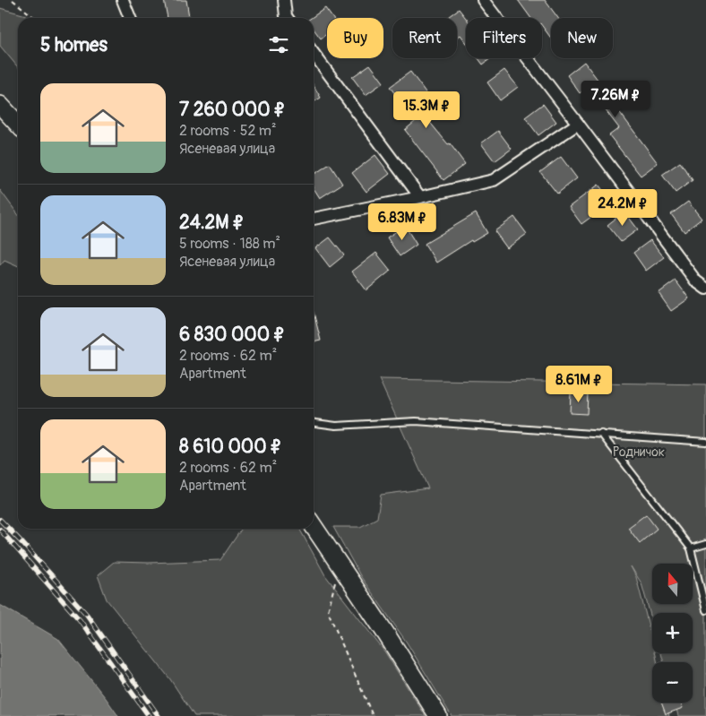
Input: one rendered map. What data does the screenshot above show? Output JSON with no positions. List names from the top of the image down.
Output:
{
  "parks": ["Родничок"],
  "north": "top",
  "page": {
    "chip": [
      "Buy",
      "Rent",
      "Filters",
      "New"
    ],
    "heading": "5 homes",
    "list": [
      {
        "name": "7 260 000 ₽",
        "note": "2 rooms · 52 m² · Ясеневая улица"
      },
      {
        "name": "24.2M ₽",
        "note": "5 rooms · 188 m² · Ясеневая улица"
      },
      {
        "name": "6 830 000 ₽",
        "note": "2 rooms · 62 m² · Apartment"
      },
      {
        "name": "8 610 000 ₽",
        "note": "2 rooms · 62 m² · Apartment"
      }
    ],
    "price": [
      "7.26M ₽",
      "15.3M ₽",
      "24.2M ₽",
      "6.83M ₽",
      "8.61M ₽"
    ],
    "map_buttons": ["+", "−"]
  }
}
